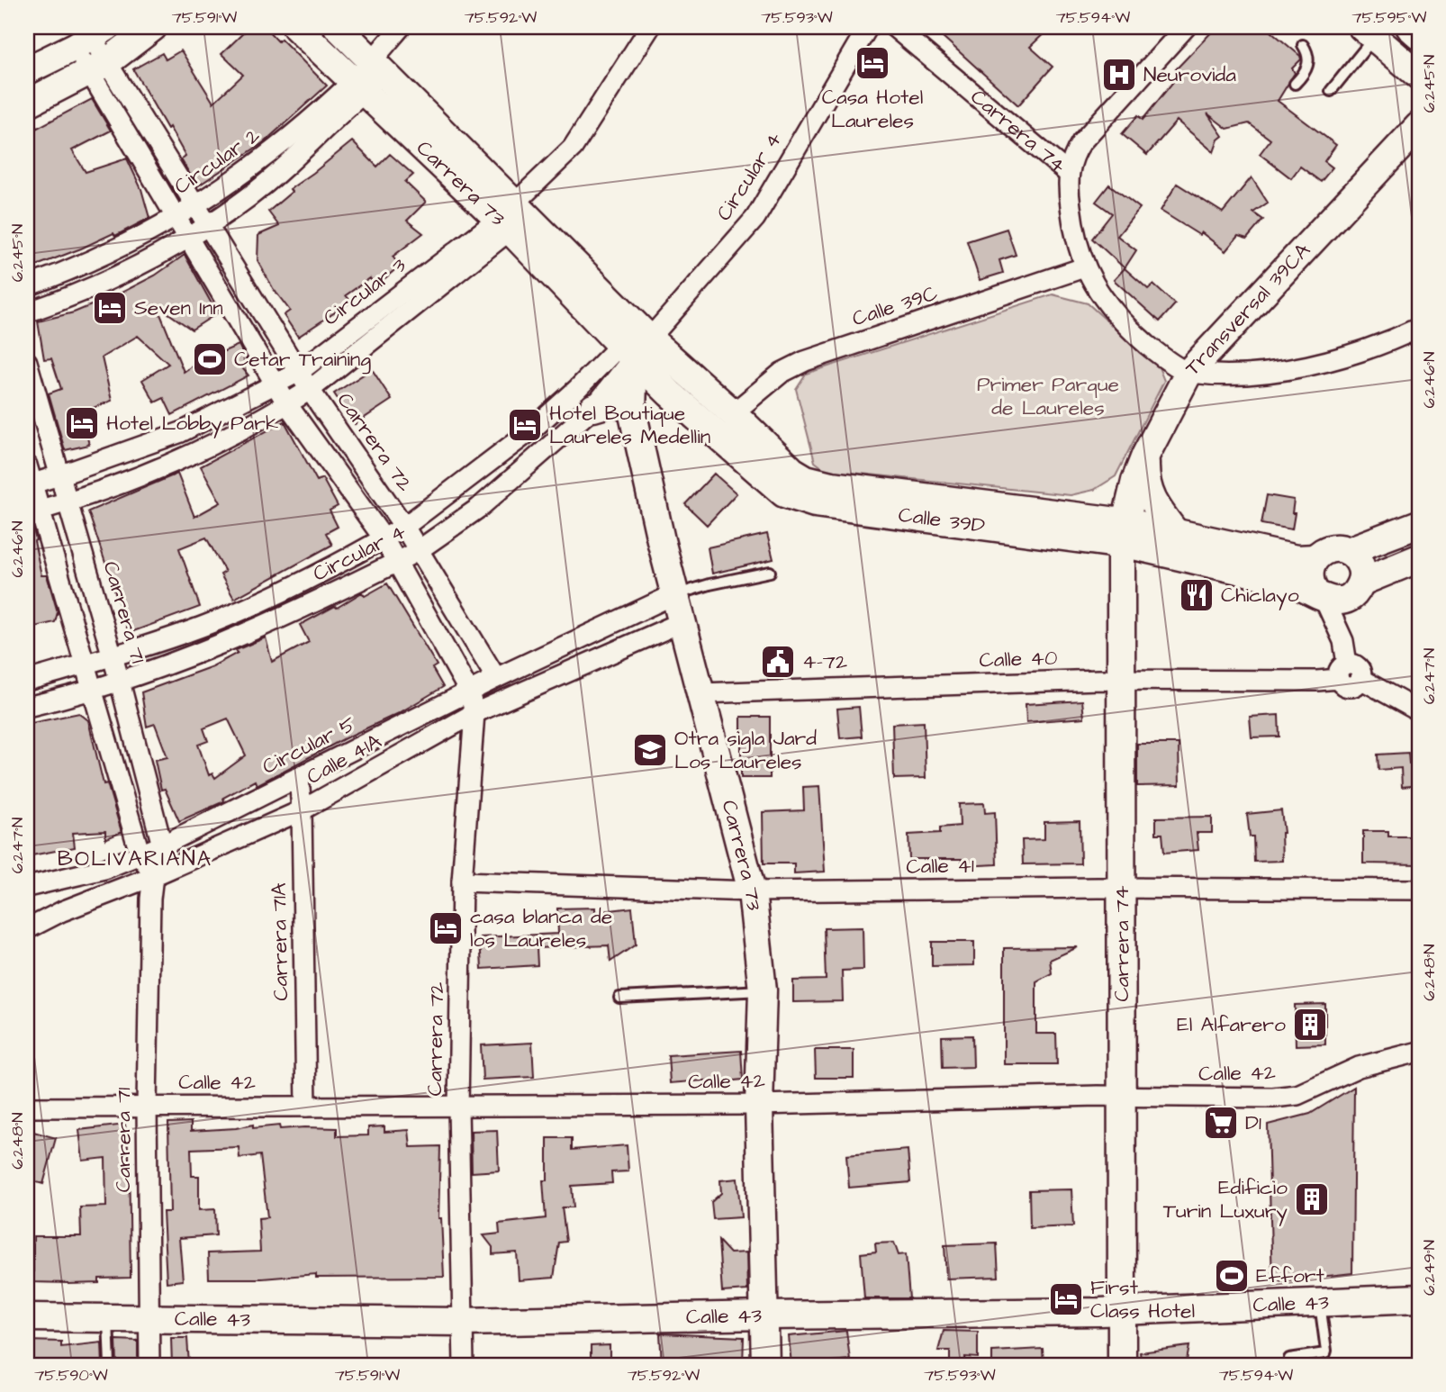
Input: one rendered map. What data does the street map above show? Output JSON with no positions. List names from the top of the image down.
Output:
{
  "streets": {
    "street": [
      "Carrera 74",
      "Circular 2",
      "Circular 4",
      "Carrera 73",
      "Circular 3",
      "Calle 39C",
      "Transversal 39CA",
      "Carrera 72",
      "Calle 39D",
      "Carrera 71",
      "Calle 40",
      "Circular 5",
      "Calle 41A",
      "Calle 41",
      "Carrera 71A",
      "Calle 42",
      "Calle 43"
    ]
  },
  "crossings": [
    ["Carrera 74", "Calle 39C"],
    ["Carrera 74", "Transversal 39CA"],
    ["Carrera 74", "Calle 39D"],
    ["Carrera 74", "Calle 40"],
    ["Carrera 74", "Calle 41"],
    ["Carrera 74", "Calle 42"],
    ["Carrera 74", "Calle 43"],
    ["Circular 2", "Carrera 73"],
    ["Circular 2", "Carrera 72"],
    ["Circular 4", "Carrera 73"],
    ["Circular 4", "Carrera 72"],
    ["Circular 4", "Calle 39D"],
    ["Circular 4", "Carrera 71"],
    ["Carrera 73", "Circular 3"],
    ["Carrera 73", "Calle 39D"],
    ["Carrera 73", "Calle 40"],
    ["Carrera 73", "Circular 5"],
    ["Carrera 73", "Calle 41A"],
    ["Carrera 73", "Calle 41"],
    ["Carrera 73", "Calle 42"],
    ["Carrera 73", "Calle 43"],
    ["Circular 3", "Carrera 72"],
    ["Circular 3", "Carrera 71"],
    ["Calle 39C", "Calle 39D"],
    ["Transversal 39CA", "Calle 39D"],
    ["Carrera 72", "Circular 5"],
    ["Carrera 72", "Calle 41A"],
    ["Carrera 72", "Calle 41"],
    ["Carrera 72", "Calle 42"],
    ["Carrera 72", "Calle 43"],
    ["Carrera 71", "Circular 5"],
    ["Carrera 71", "Calle 41A"],
    ["Carrera 71", "Calle 42"],
    ["Carrera 71", "Calle 43"],
    ["Circular 5", "Carrera 71A"],
    ["Calle 41A", "Carrera 71A"],
    ["Carrera 71A", "Calle 42"]
  ],
  "districts": ["BOLIVARIANA"],
  "parks": ["Primer Parque de Laureles"],
  "places": {
    "hotel": [
      "Casa Hotel Laureles",
      "Seven Inn",
      "Hotel Lobby Park",
      "Hotel Boutique Laureles Medellin",
      "casa blanca de los Laureles",
      "First Class Hotel"
    ],
    "hospital": ["Neurovida"],
    "sports": ["Cetar Training", "Effort"],
    "restaurant": ["Chiclayo"],
    "public building": ["4-72"],
    "school or university": ["Otra sigla Jard Los Laureles"],
    "building": ["El Alfarero", "Edificio Turin Luxury"],
    "supermarket": ["D1"]
  },
  "coordinates": [
    "75.591°W",
    "75.592°W",
    "75.593°W",
    "75.594°W",
    "75.595°W",
    "6.245°N",
    "6.246°N",
    "6.247°N",
    "6.248°N",
    "6.249°N",
    "75.590°W"
  ]
}
